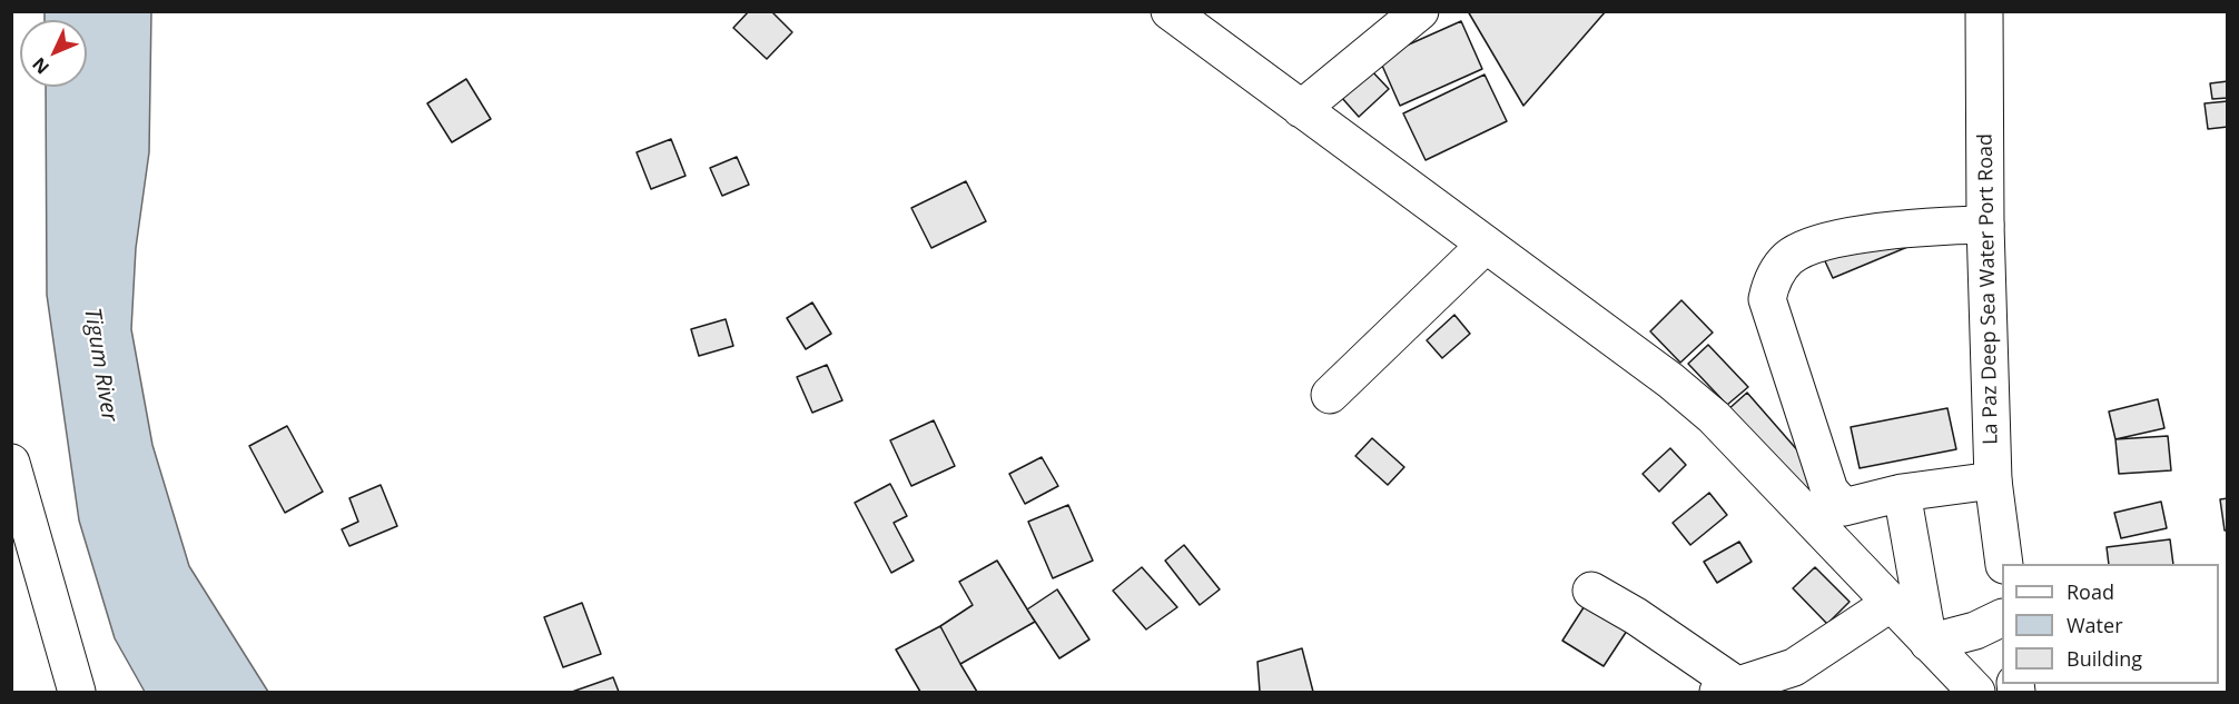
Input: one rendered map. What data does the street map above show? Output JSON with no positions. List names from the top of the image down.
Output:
{
  "streets": {
    "street": ["La Paz Deep Sea Water Port Road"]
  },
  "water": ["Tigum River"],
  "legend": ["Road", "Water", "Building"],
  "north": "bottom left"
}
